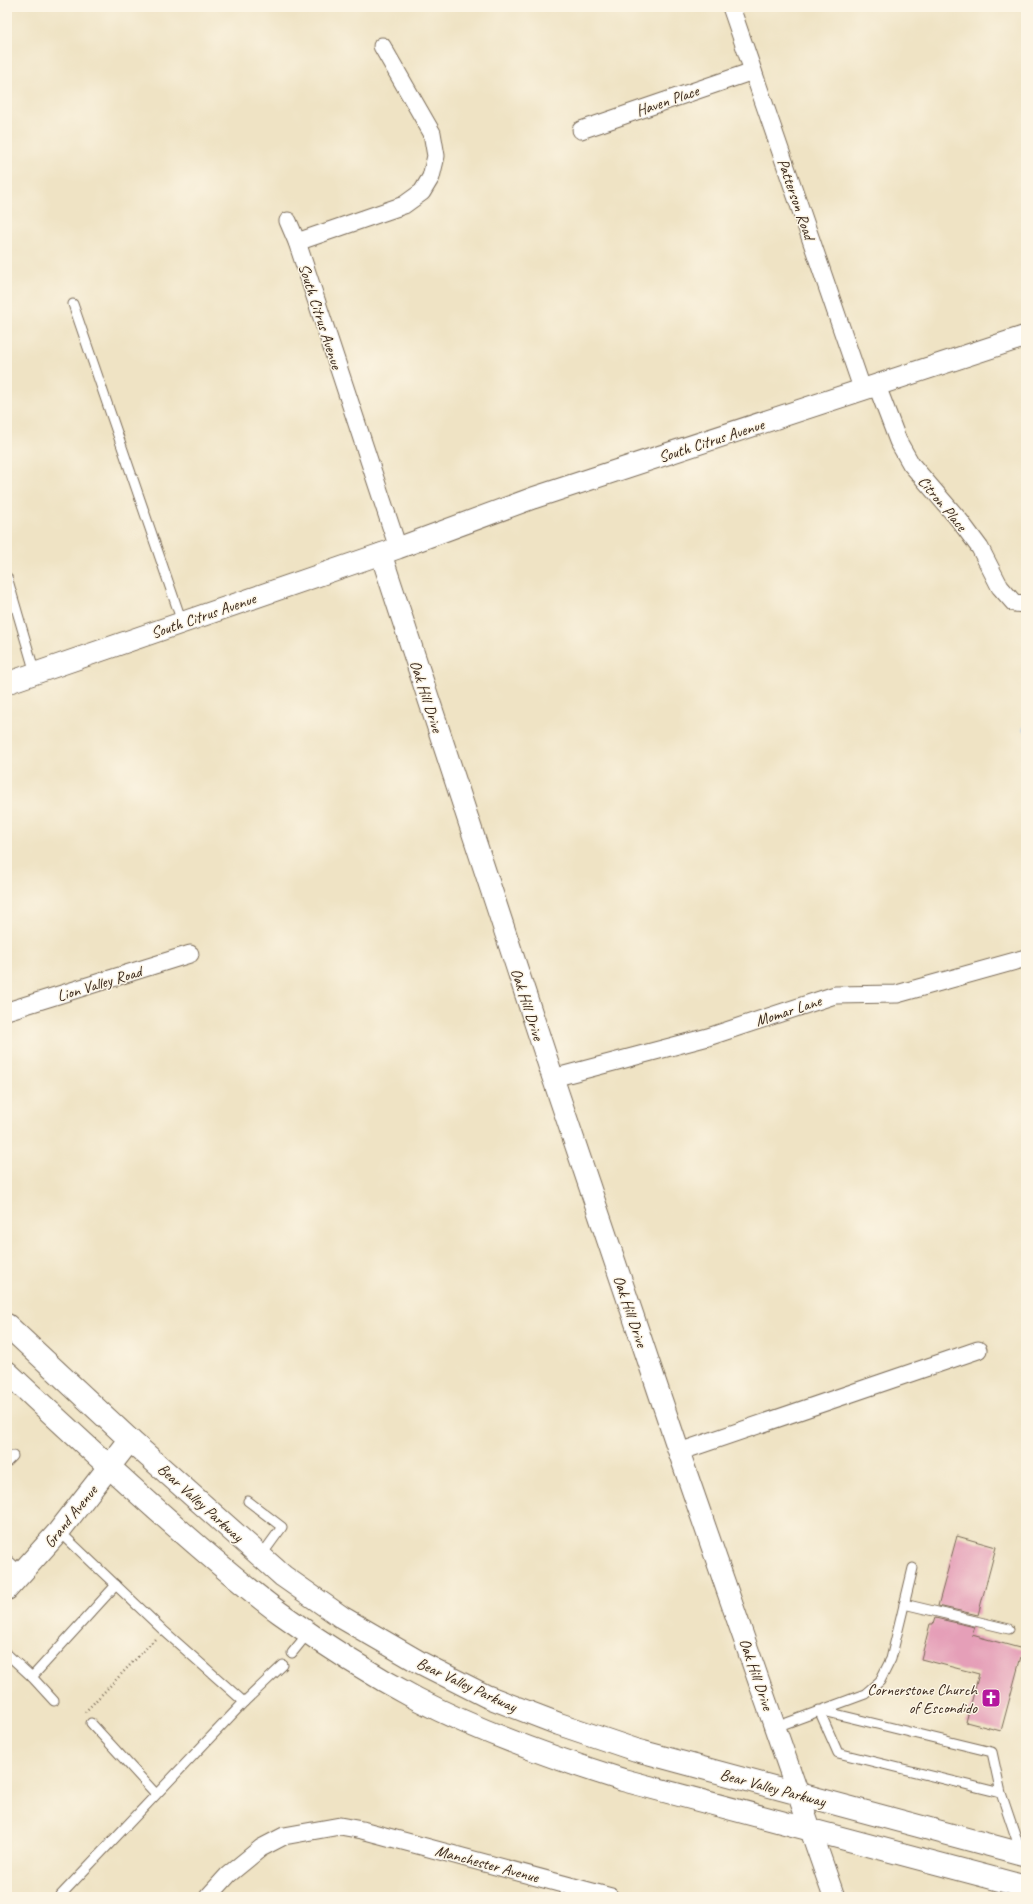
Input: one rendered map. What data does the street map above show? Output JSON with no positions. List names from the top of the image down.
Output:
{
  "streets": {
    "main road": ["Bear Valley Parkway", "Grand Avenue"],
    "street": [
      "Haven Place",
      "Patterson Road",
      "South Citrus Avenue",
      "Citron Place",
      "Oak Hill Drive",
      "Lion Valley Road",
      "Momar Lane",
      "Manchester Avenue"
    ]
  },
  "crossings": [
    ["Haven Place", "Patterson Road"],
    ["Patterson Road", "South Citrus Avenue"],
    ["Patterson Road", "Citron Place"],
    ["South Citrus Avenue", "Citron Place"],
    ["South Citrus Avenue", "Oak Hill Drive"],
    ["Oak Hill Drive", "Momar Lane"],
    ["Oak Hill Drive", "Bear Valley Parkway"],
    ["Bear Valley Parkway", "Grand Avenue"]
  ],
  "places": {
    "church": ["Cornerstone Church of Escondido"]
  }
}
